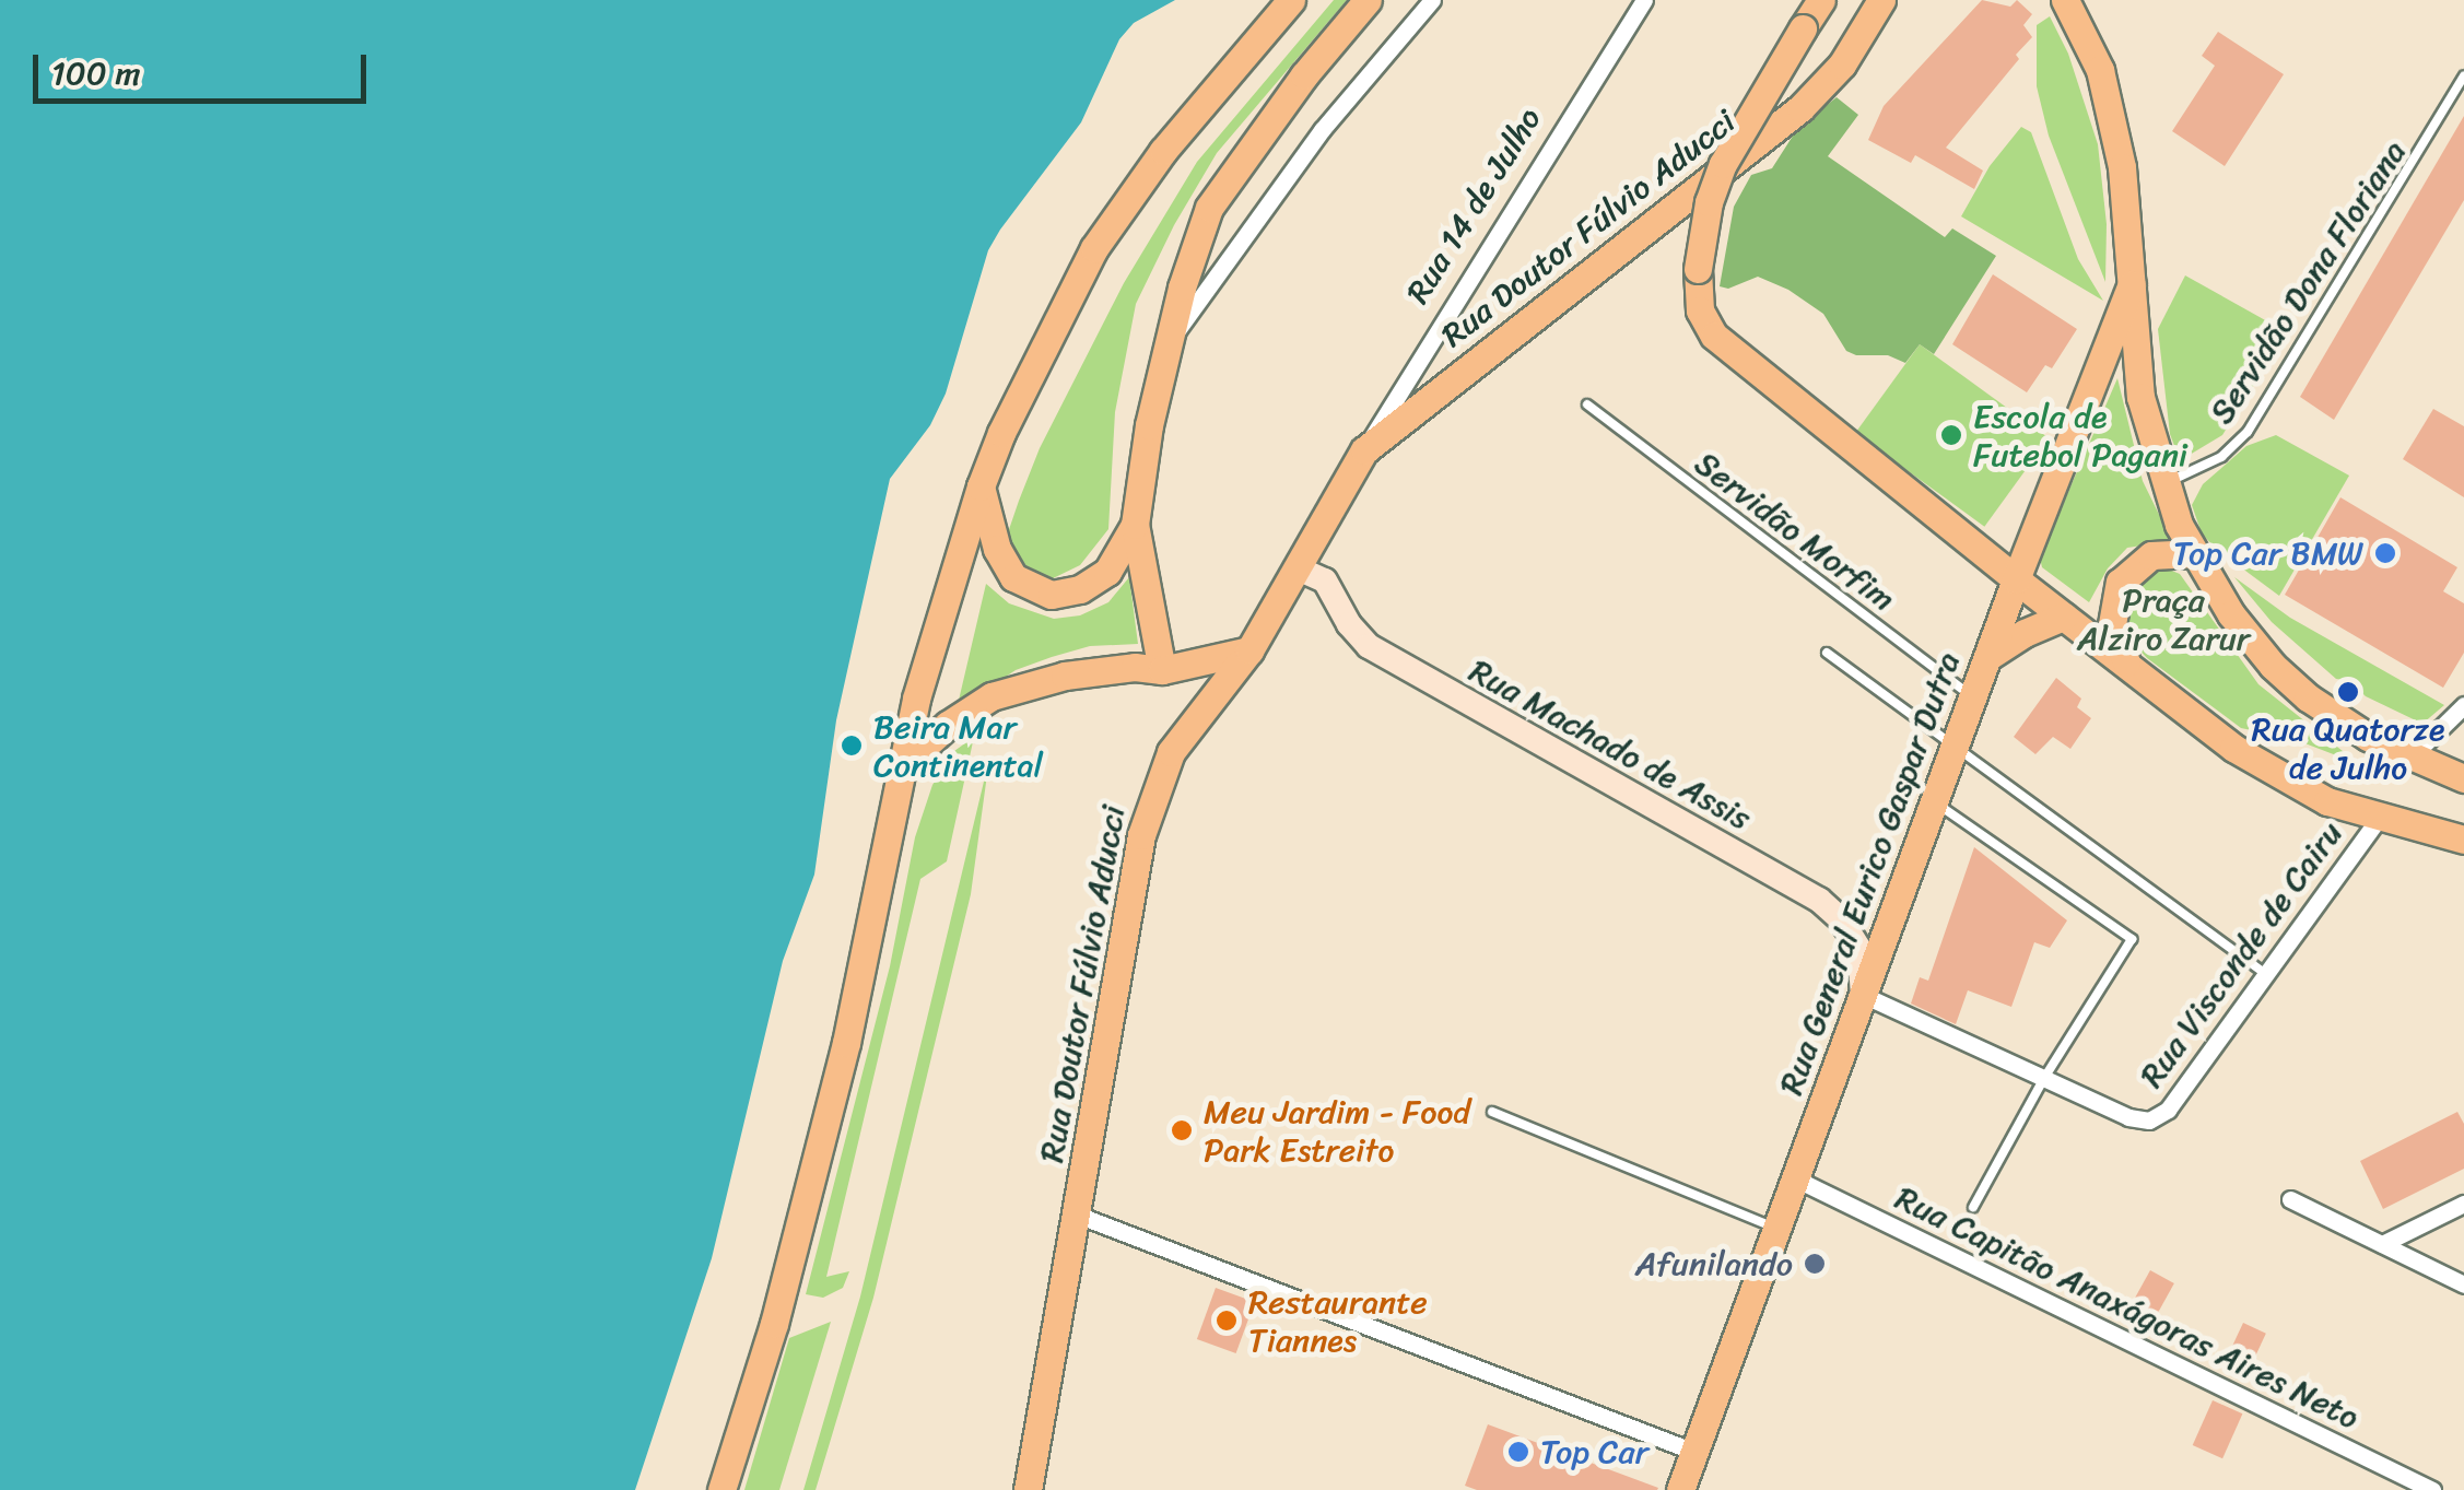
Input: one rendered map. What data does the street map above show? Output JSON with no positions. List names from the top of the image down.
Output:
{
  "streets": {
    "main road": ["Rua Doutor Fúlvio Aducci", "Rua General Eurico Gaspar Dutra"],
    "street": [
      "Rua 14 de Julho",
      "Rua Machado de Assis",
      "Rua Visconde de Cairu",
      "Rua Capitão Anaxágoras Aires Neto"
    ],
    "lane": ["Servidão Dona Floriana", "Servidão Morfim"]
  },
  "crossings": [
    ["Rua 14 de Julho", "Rua Doutor Fúlvio Aducci"],
    ["Rua Doutor Fúlvio Aducci", "Rua Machado de Assis"],
    ["Servidão Morfim", "Rua General Eurico Gaspar Dutra"],
    ["Rua Machado de Assis", "Rua General Eurico Gaspar Dutra"],
    ["Rua General Eurico Gaspar Dutra", "Rua Capitão Anaxágoras Aires Neto"]
  ],
  "parks": ["Praça Alziro Zarur"],
  "places": [
    "Escola de Futebol Pagani",
    "Top Car BMW",
    "Rua Quatorze de Julho",
    "Beira Mar Continental",
    "Meu Jardim - Food Park Estreito",
    "Afunilando",
    "Restaurante Tiannes",
    "Top Car"
  ],
  "scale_bar": "100 m"
}
